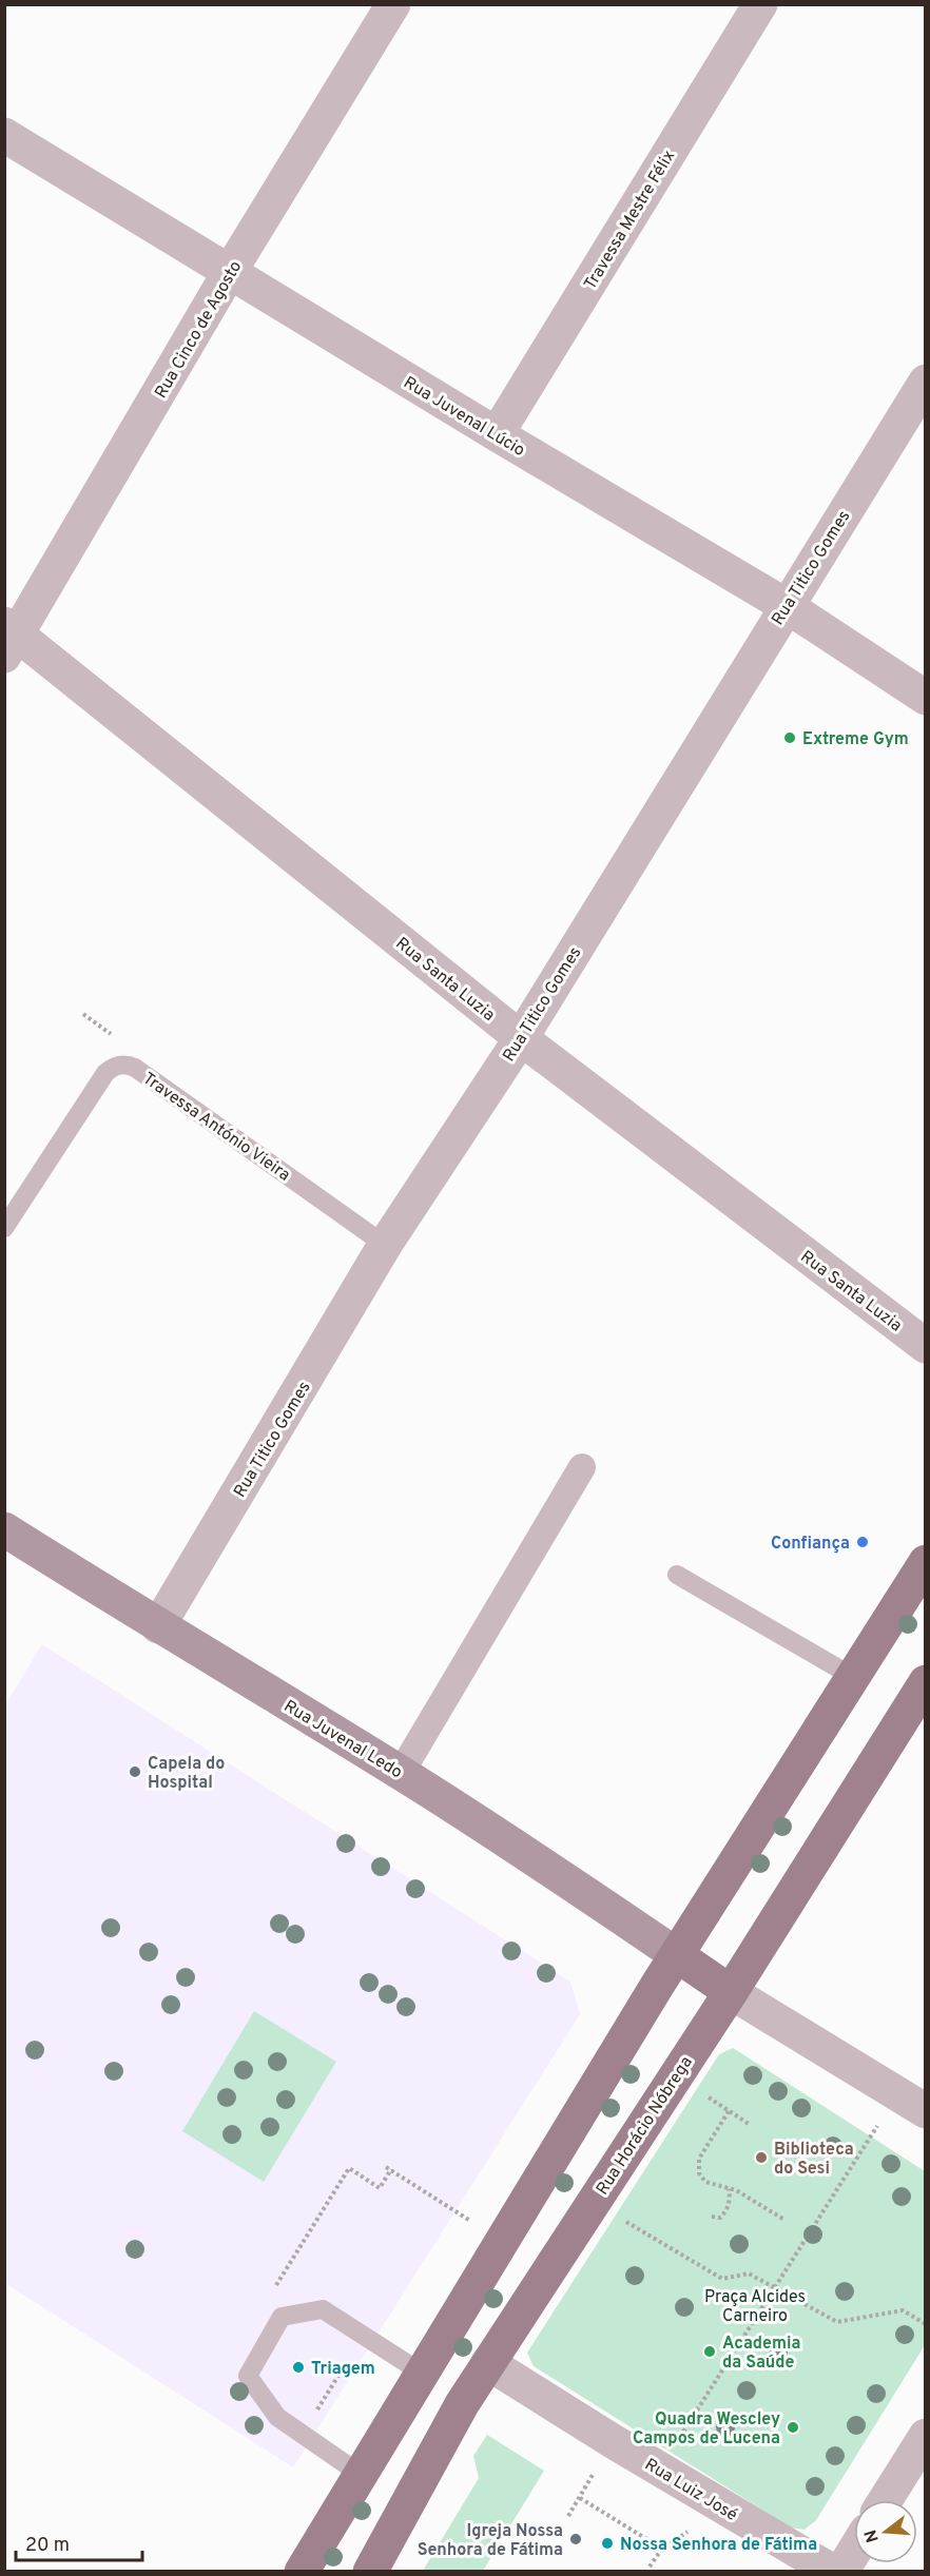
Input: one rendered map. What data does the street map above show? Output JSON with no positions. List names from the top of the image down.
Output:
{
  "streets": {
    "main road": ["Rua Juvenal Ledo", "Rua Horácio Nóbrega"],
    "street": [
      "Travessa Mestre Félix",
      "Rua Cinco de Agosto",
      "Rua Juvenal Lúcio",
      "Rua Titico Gomes",
      "Rua Santa Luzia",
      "Rua Luiz José"
    ],
    "lane": ["Travessa António Vieira"]
  },
  "crossings": [
    ["Travessa Mestre Félix", "Rua Juvenal Lúcio"],
    ["Rua Cinco de Agosto", "Rua Juvenal Lúcio"],
    ["Rua Cinco de Agosto", "Rua Santa Luzia"],
    ["Rua Juvenal Lúcio", "Rua Titico Gomes"],
    ["Rua Titico Gomes", "Rua Santa Luzia"],
    ["Rua Titico Gomes", "Travessa António Vieira"],
    ["Rua Titico Gomes", "Rua Juvenal Ledo"],
    ["Rua Horácio Nóbrega", "Rua Luiz José"]
  ],
  "parks": ["Praça Alcides Carneiro"],
  "places": [
    "Extreme Gym",
    "Confiança",
    "Capela do Hospital",
    "Biblioteca do Sesi",
    "Academia da Saúde",
    "Triagem",
    "Quadra Wescley Campos de Lucena",
    "Igreja Nossa Senhora de Fátima",
    "Nossa Senhora de Fátima"
  ],
  "scale_bar": "20 m",
  "north": "left"
}
